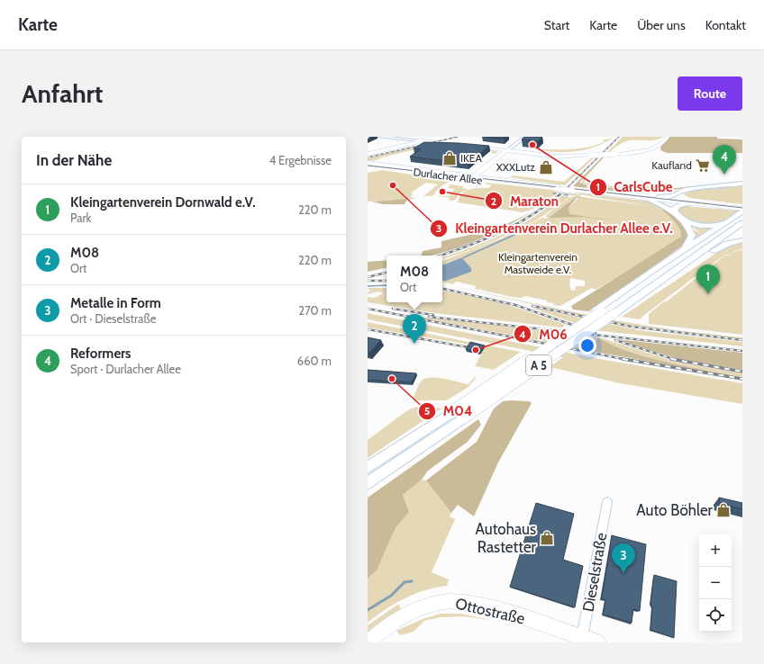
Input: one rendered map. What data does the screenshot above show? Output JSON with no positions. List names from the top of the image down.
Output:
{
  "streets": {
    "highway": ["A 5"],
    "main road": ["Durlacher Allee", "Ottostraße"],
    "street": ["Dieselstraße"]
  },
  "crossings": [
    ["Durlacher Allee", "A 5"],
    ["Dieselstraße", "Ottostraße"]
  ],
  "parks": ["Kleingartenverein Mastweide e.V."],
  "places": {
    "other": [
      "CarlsCube",
      "Kleingartenverein Durlacher Allee e.V.",
      "Maraton",
      "M06",
      "M04"
    ],
    "shop": [
      "IKEA",
      "XXXLutz",
      "Auto Böhler",
      "Autohaus Rastetter"
    ],
    "supermarket": ["Kaufland"]
  },
  "page": {
    "header": "Karte",
    "nav": [
      "Start",
      "Karte",
      "Über uns",
      "Kontakt"
    ],
    "buttons": "Route",
    "title": "Anfahrt",
    "heading": ["In der Nähe", "4 Ergebnisse"],
    "pins": [
      "4",
      "1",
      "2",
      "3"
    ],
    "list": [
      {
        "mark": "1",
        "name": "Kleingartenverein Dornwald e.V.",
        "note": "Park",
        "value": "220 m"
      },
      {
        "mark": "2",
        "name": "M08",
        "note": "Ort",
        "value": "220 m"
      },
      {
        "mark": "3",
        "name": "Metalle in Form",
        "note": "Ort · Dieselstraße",
        "value": "270 m"
      },
      {
        "mark": "4",
        "name": "Reformers",
        "note": "Sport · Durlacher Allee",
        "value": "660 m"
      }
    ],
    "popup": ["M08", "Ort"],
    "map_buttons": ["+", "−"]
  }
}
